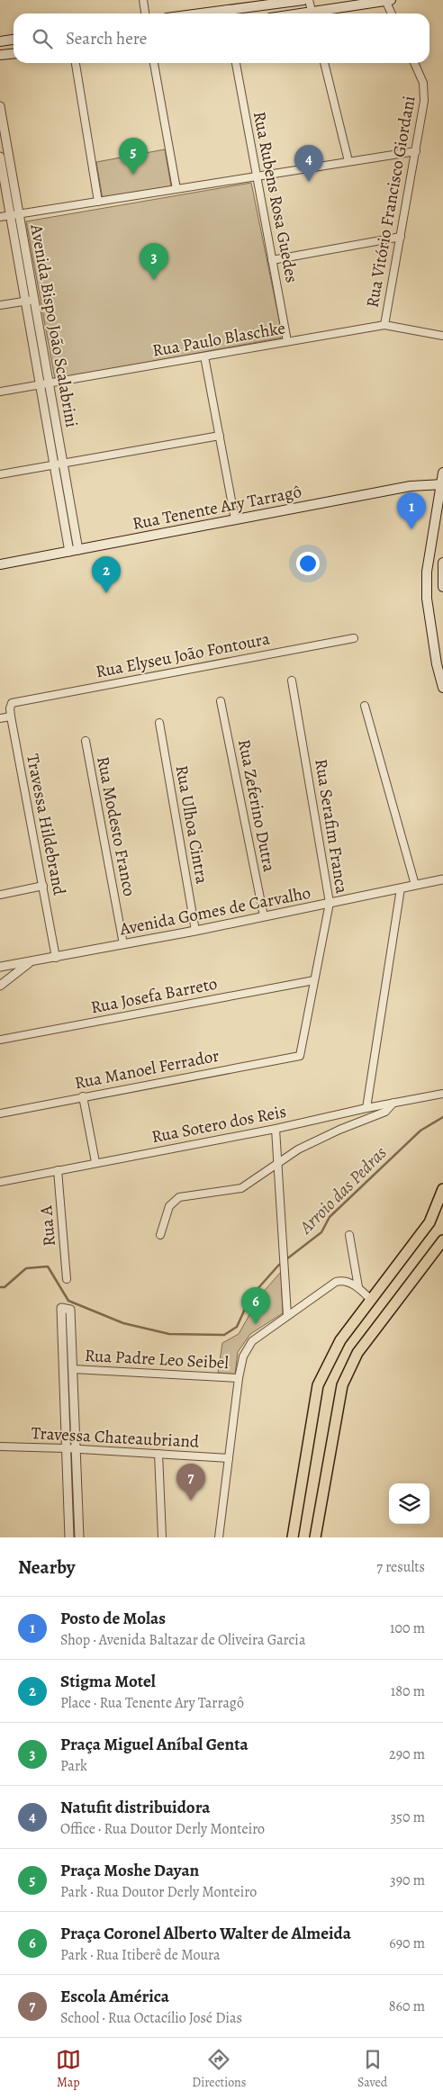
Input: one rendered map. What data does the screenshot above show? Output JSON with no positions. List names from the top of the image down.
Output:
{
  "streets": {
    "main road": ["Rua Tenente Ary Tarragô"],
    "street": [
      "Rua Rubens Rosa Guedes",
      "Rua Vitório Francisco Giordani",
      "Avenida Bispo João Scalabrini",
      "Rua Paulo Blaschke",
      "Rua Elyseu João Fontoura",
      "Rua Zeferino Dutra",
      "Travessa Hildebrand",
      "Rua Ulhoa Cintra",
      "Rua Modesto Franco",
      "Rua Serafim Franca",
      "Avenida Gomes de Carvalho",
      "Rua Josefa Barreto",
      "Rua Manoel Ferrador",
      "Rua Sotero dos Reis",
      "Rua A",
      "Rua Padre Leo Seibel",
      "Travessa Chateaubriand"
    ]
  },
  "crossings": [
    ["Rua Rubens Rosa Guedes", "Rua Paulo Blaschke"],
    ["Rua Vitório Francisco Giordani", "Rua Paulo Blaschke"],
    ["Avenida Bispo João Scalabrini", "Rua Paulo Blaschke"],
    ["Avenida Bispo João Scalabrini", "Rua Tenente Ary Tarragô"],
    ["Rua Elyseu João Fontoura", "Travessa Hildebrand"],
    ["Rua Zeferino Dutra", "Avenida Gomes de Carvalho"],
    ["Travessa Hildebrand", "Avenida Gomes de Carvalho"],
    ["Rua Ulhoa Cintra", "Avenida Gomes de Carvalho"],
    ["Rua Modesto Franco", "Avenida Gomes de Carvalho"],
    ["Rua Serafim Franca", "Avenida Gomes de Carvalho"],
    ["Rua Serafim Franca", "Rua Josefa Barreto"],
    ["Rua Serafim Franca", "Rua Manoel Ferrador"],
    ["Rua Sotero dos Reis", "Rua A"]
  ],
  "water": ["Arroio das Pedras"],
  "page": {
    "search": "Search here",
    "pins": [
      "5",
      "4",
      "3",
      "1",
      "2",
      "6",
      "7"
    ],
    "heading": ["Nearby", "7 results"],
    "list": [
      {
        "mark": "1",
        "name": "Posto de Molas",
        "note": "Shop · Avenida Baltazar de Oliveira Garcia",
        "value": "100 m"
      },
      {
        "mark": "2",
        "name": "Stigma Motel",
        "note": "Place · Rua Tenente Ary Tarragô",
        "value": "180 m"
      },
      {
        "mark": "3",
        "name": "Praça Miguel Aníbal Genta",
        "note": "Park",
        "value": "290 m"
      },
      {
        "mark": "4",
        "name": "Natufit distribuidora",
        "note": "Office · Rua Doutor Derly Monteiro",
        "value": "350 m"
      },
      {
        "mark": "5",
        "name": "Praça Moshe Dayan",
        "note": "Park · Rua Doutor Derly Monteiro",
        "value": "390 m"
      },
      {
        "mark": "6",
        "name": "Praça Coronel Alberto Walter de Almeida",
        "note": "Park · Rua Itiberê de Moura",
        "value": "690 m"
      },
      {
        "mark": "7",
        "name": "Escola América",
        "note": "School · Rua Octacílio José Dias",
        "value": "860 m"
      }
    ],
    "nav": ["Map", "Directions", "Saved"]
  }
}
